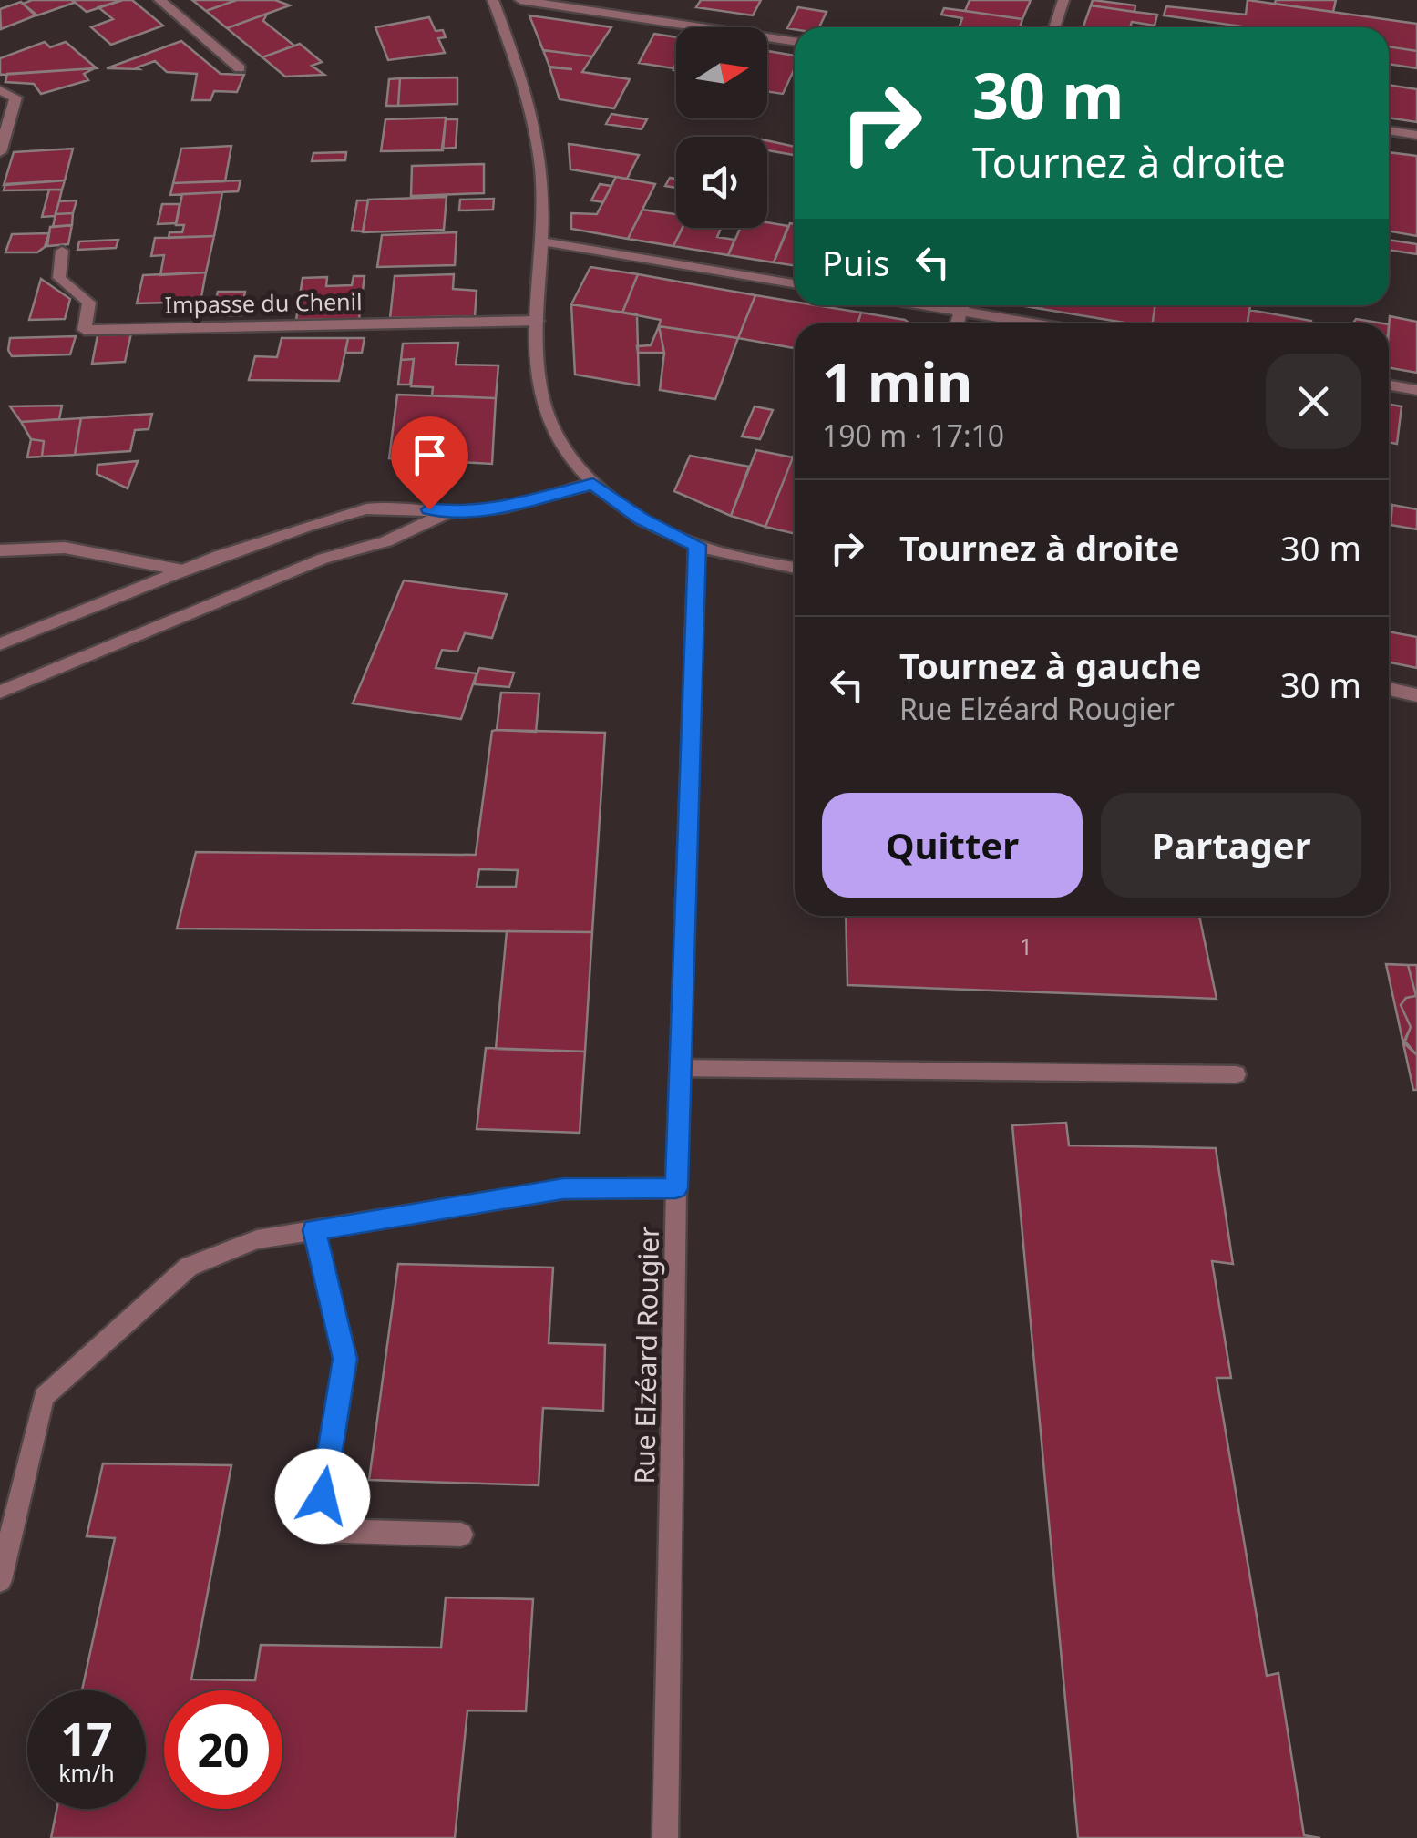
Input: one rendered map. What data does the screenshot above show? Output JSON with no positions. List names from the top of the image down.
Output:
{
  "streets": {
    "street": ["Impasse du Chenil", "Rue Elzéard Rougier"]
  },
  "house_numbers": ["1"],
  "north": "right",
  "page": {
    "turn": ["30 m", "Tournez à droite"],
    "then": "Puis",
    "heading": ["1 min", "190 m · 17:10"],
    "list": [
      {
        "name": "Tournez à droite",
        "value": "30 m"
      },
      {
        "name": "Tournez à gauche",
        "note": "Rue Elzéard Rougier",
        "value": "30 m"
      }
    ],
    "buttons": ["Quitter", "Partager"],
    "speed": "17 km/h",
    "limit": "20"
  }
}
